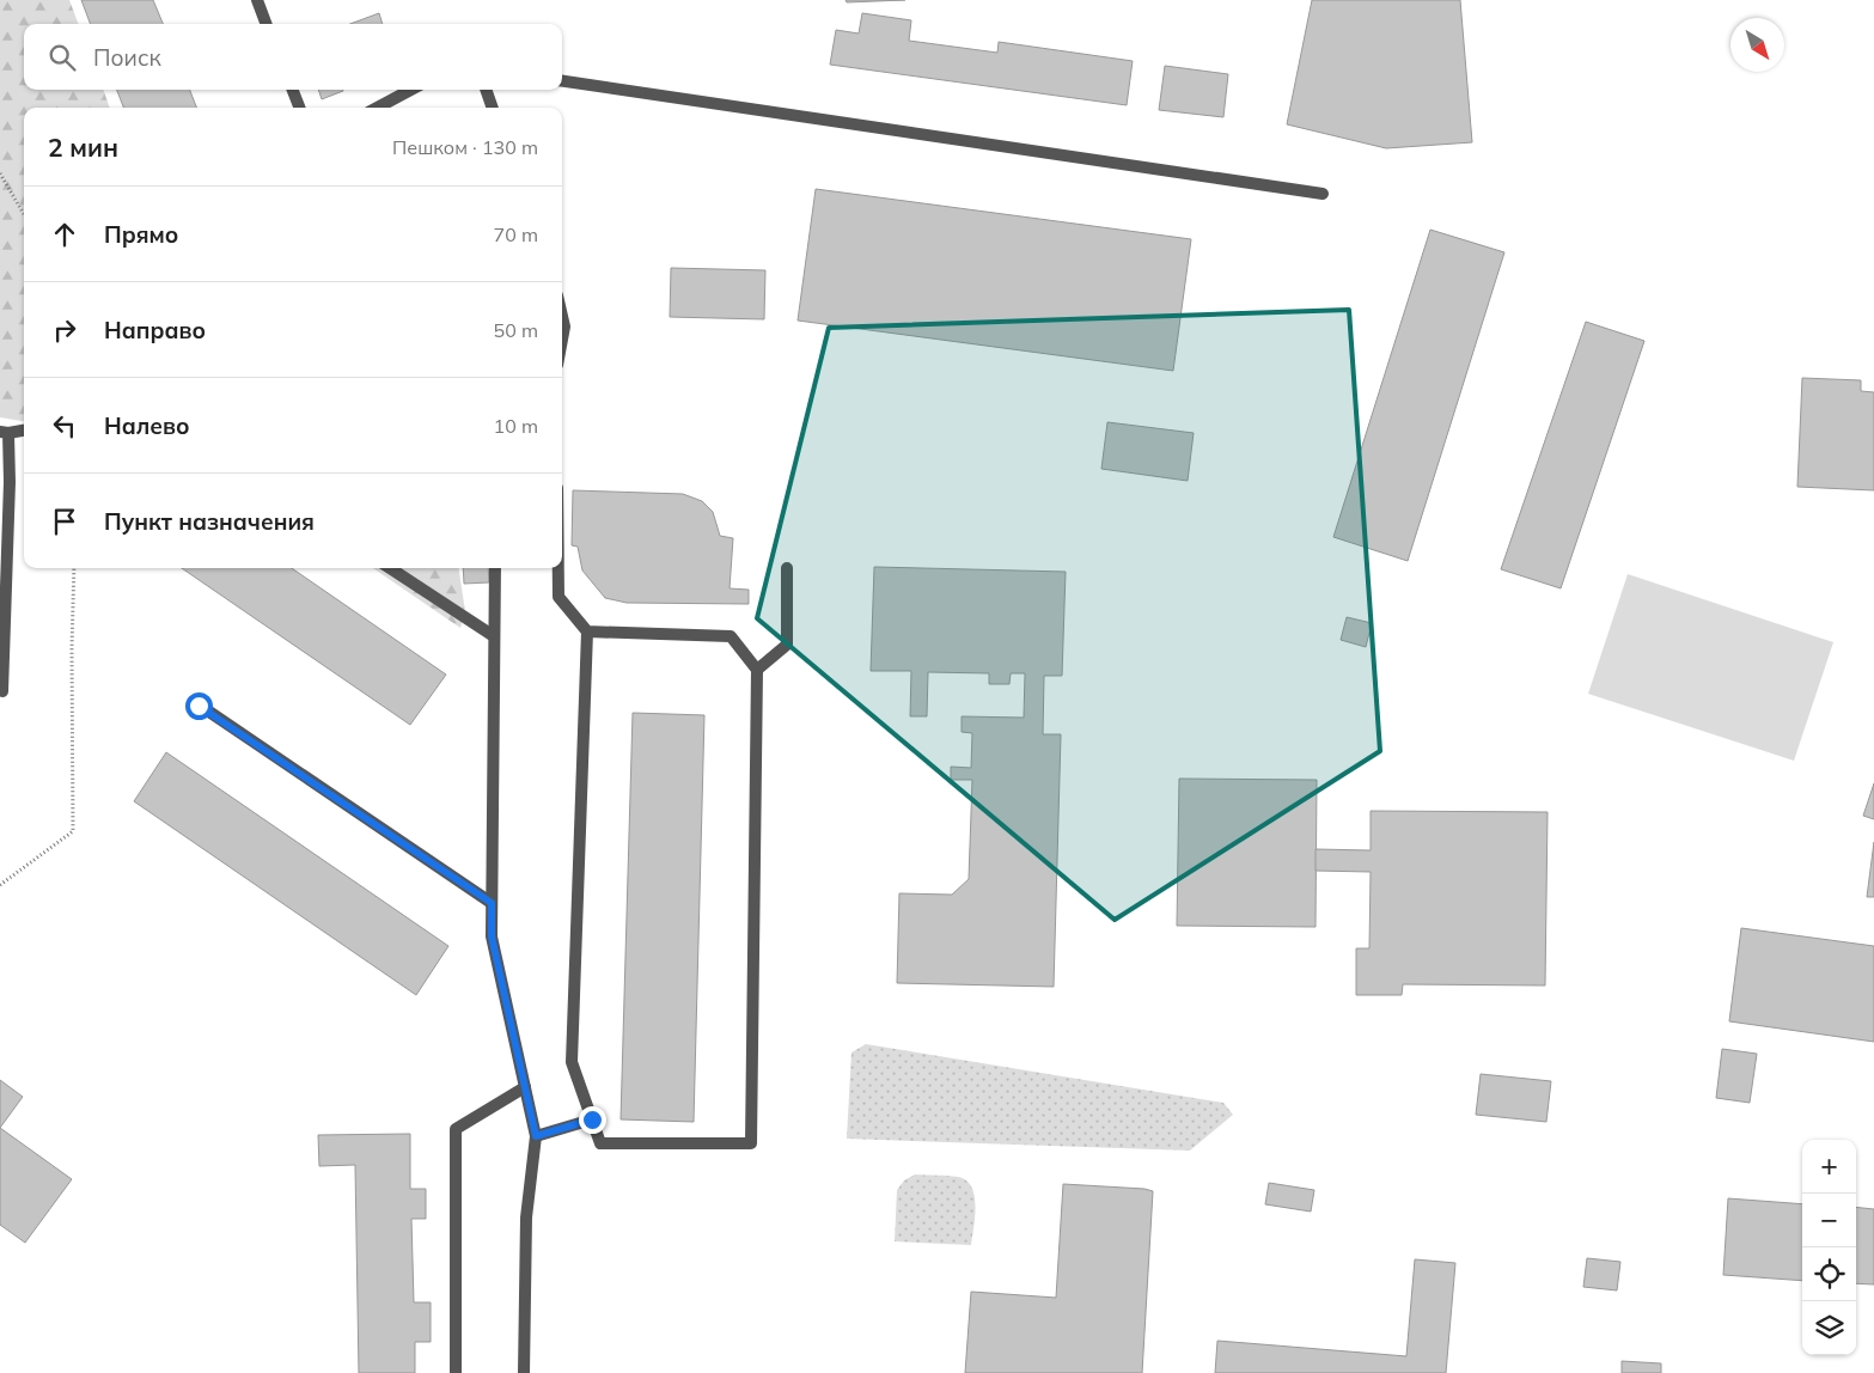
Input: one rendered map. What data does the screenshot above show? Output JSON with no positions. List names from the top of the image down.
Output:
{
  "north": "bottom right",
  "page": {
    "search": "Поиск",
    "heading": ["2 мин", "Пешком · 130 m"],
    "list": [
      ["Прямо", "70 m"],
      ["Направо", "50 m"],
      ["Налево", "10 m"],
      "Пункт назначения"
    ],
    "map_buttons": ["+", "−"]
  }
}
